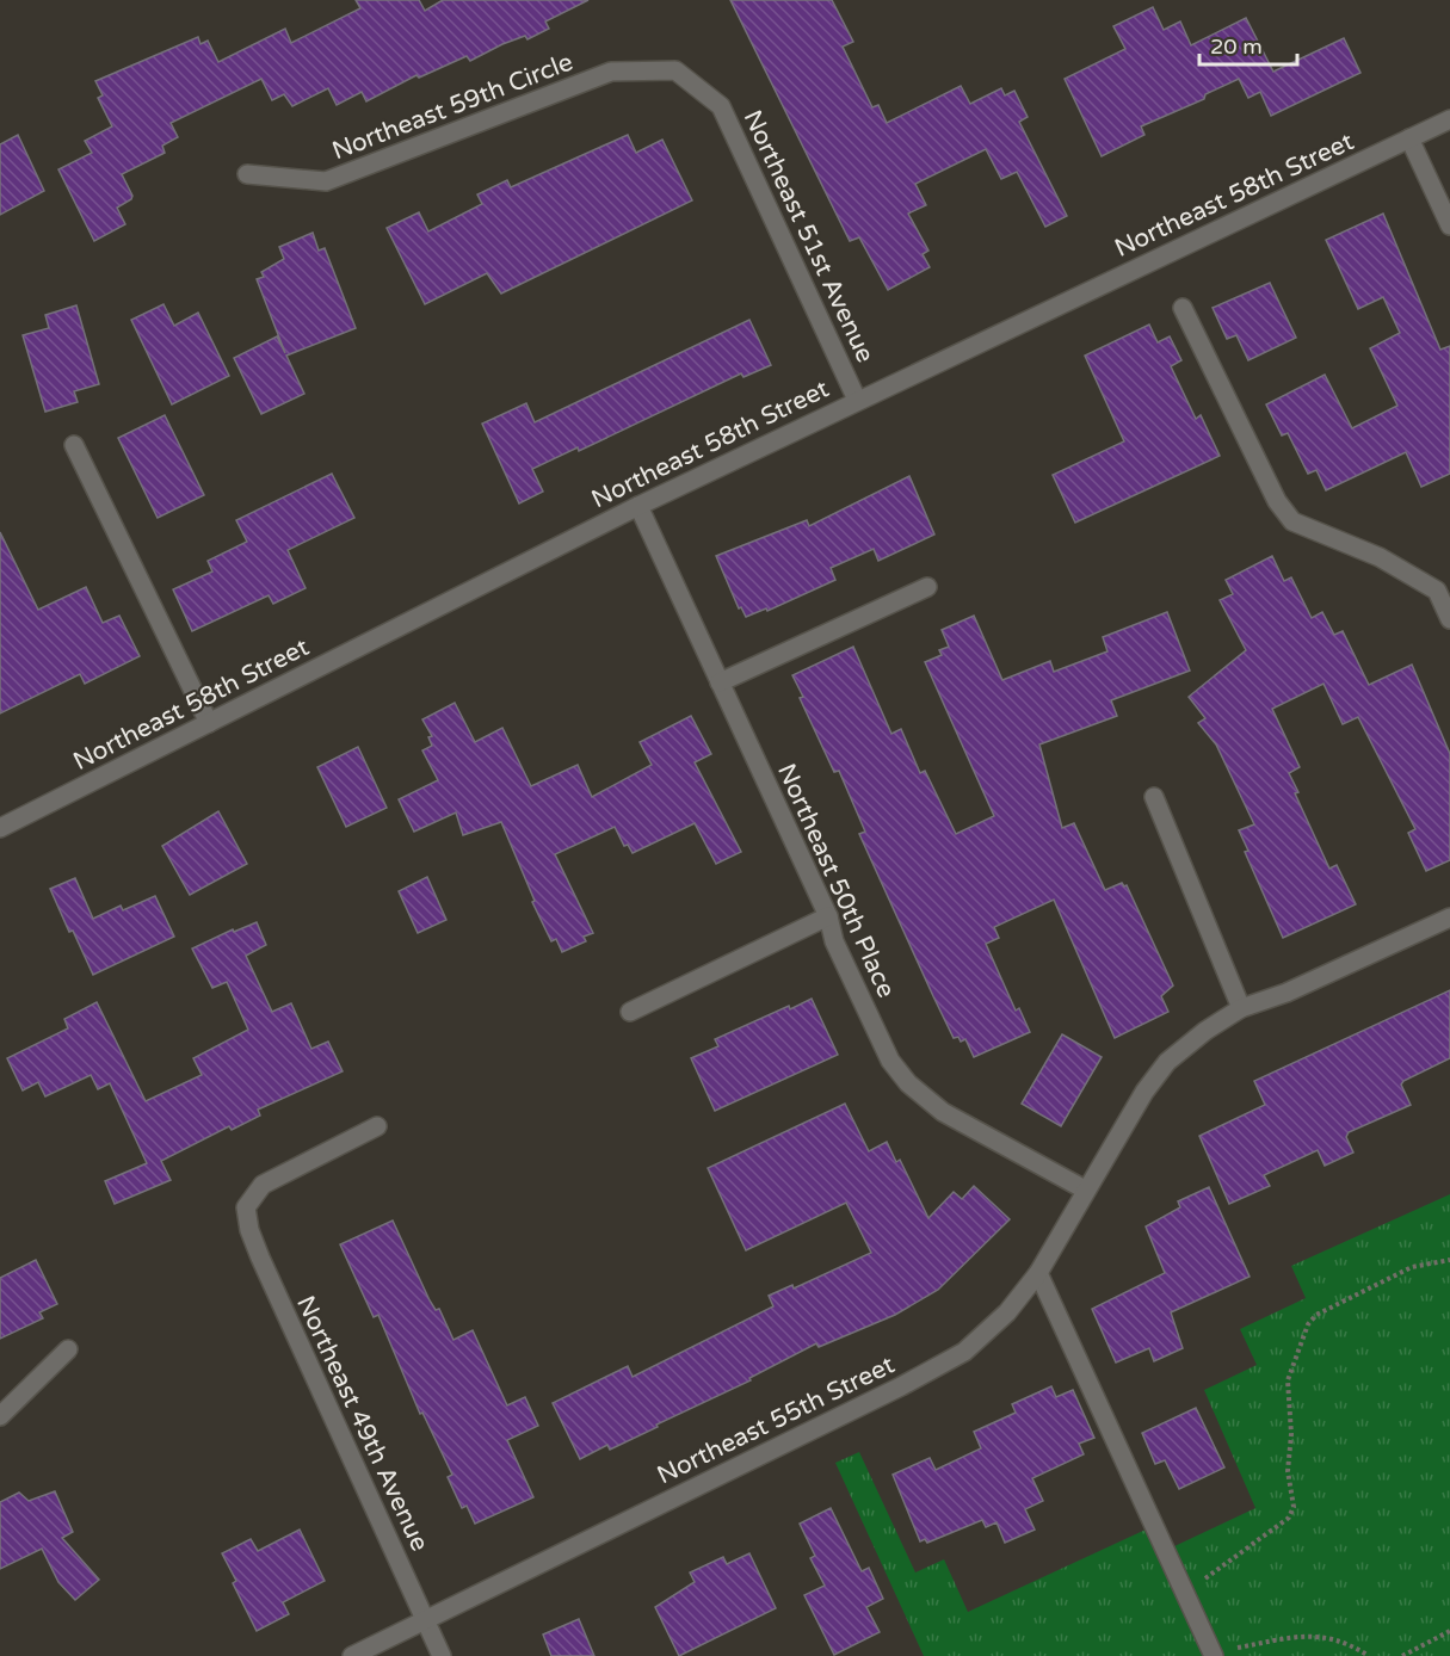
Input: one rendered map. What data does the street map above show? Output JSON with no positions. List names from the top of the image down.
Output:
{
  "streets": {
    "street": [
      "Northeast 59th Circle",
      "Northeast 58th Street",
      "Northeast 51st Avenue",
      "Northeast 50th Place",
      "Northeast 55th Street",
      "Northeast 49th Avenue"
    ]
  },
  "crossings": [
    ["Northeast 59th Circle", "Northeast 51st Avenue"],
    ["Northeast 58th Street", "Northeast 51st Avenue"],
    ["Northeast 58th Street", "Northeast 50th Place"],
    ["Northeast 50th Place", "Northeast 55th Street"],
    ["Northeast 55th Street", "Northeast 49th Avenue"]
  ],
  "scale_bar": "20 m"
}
